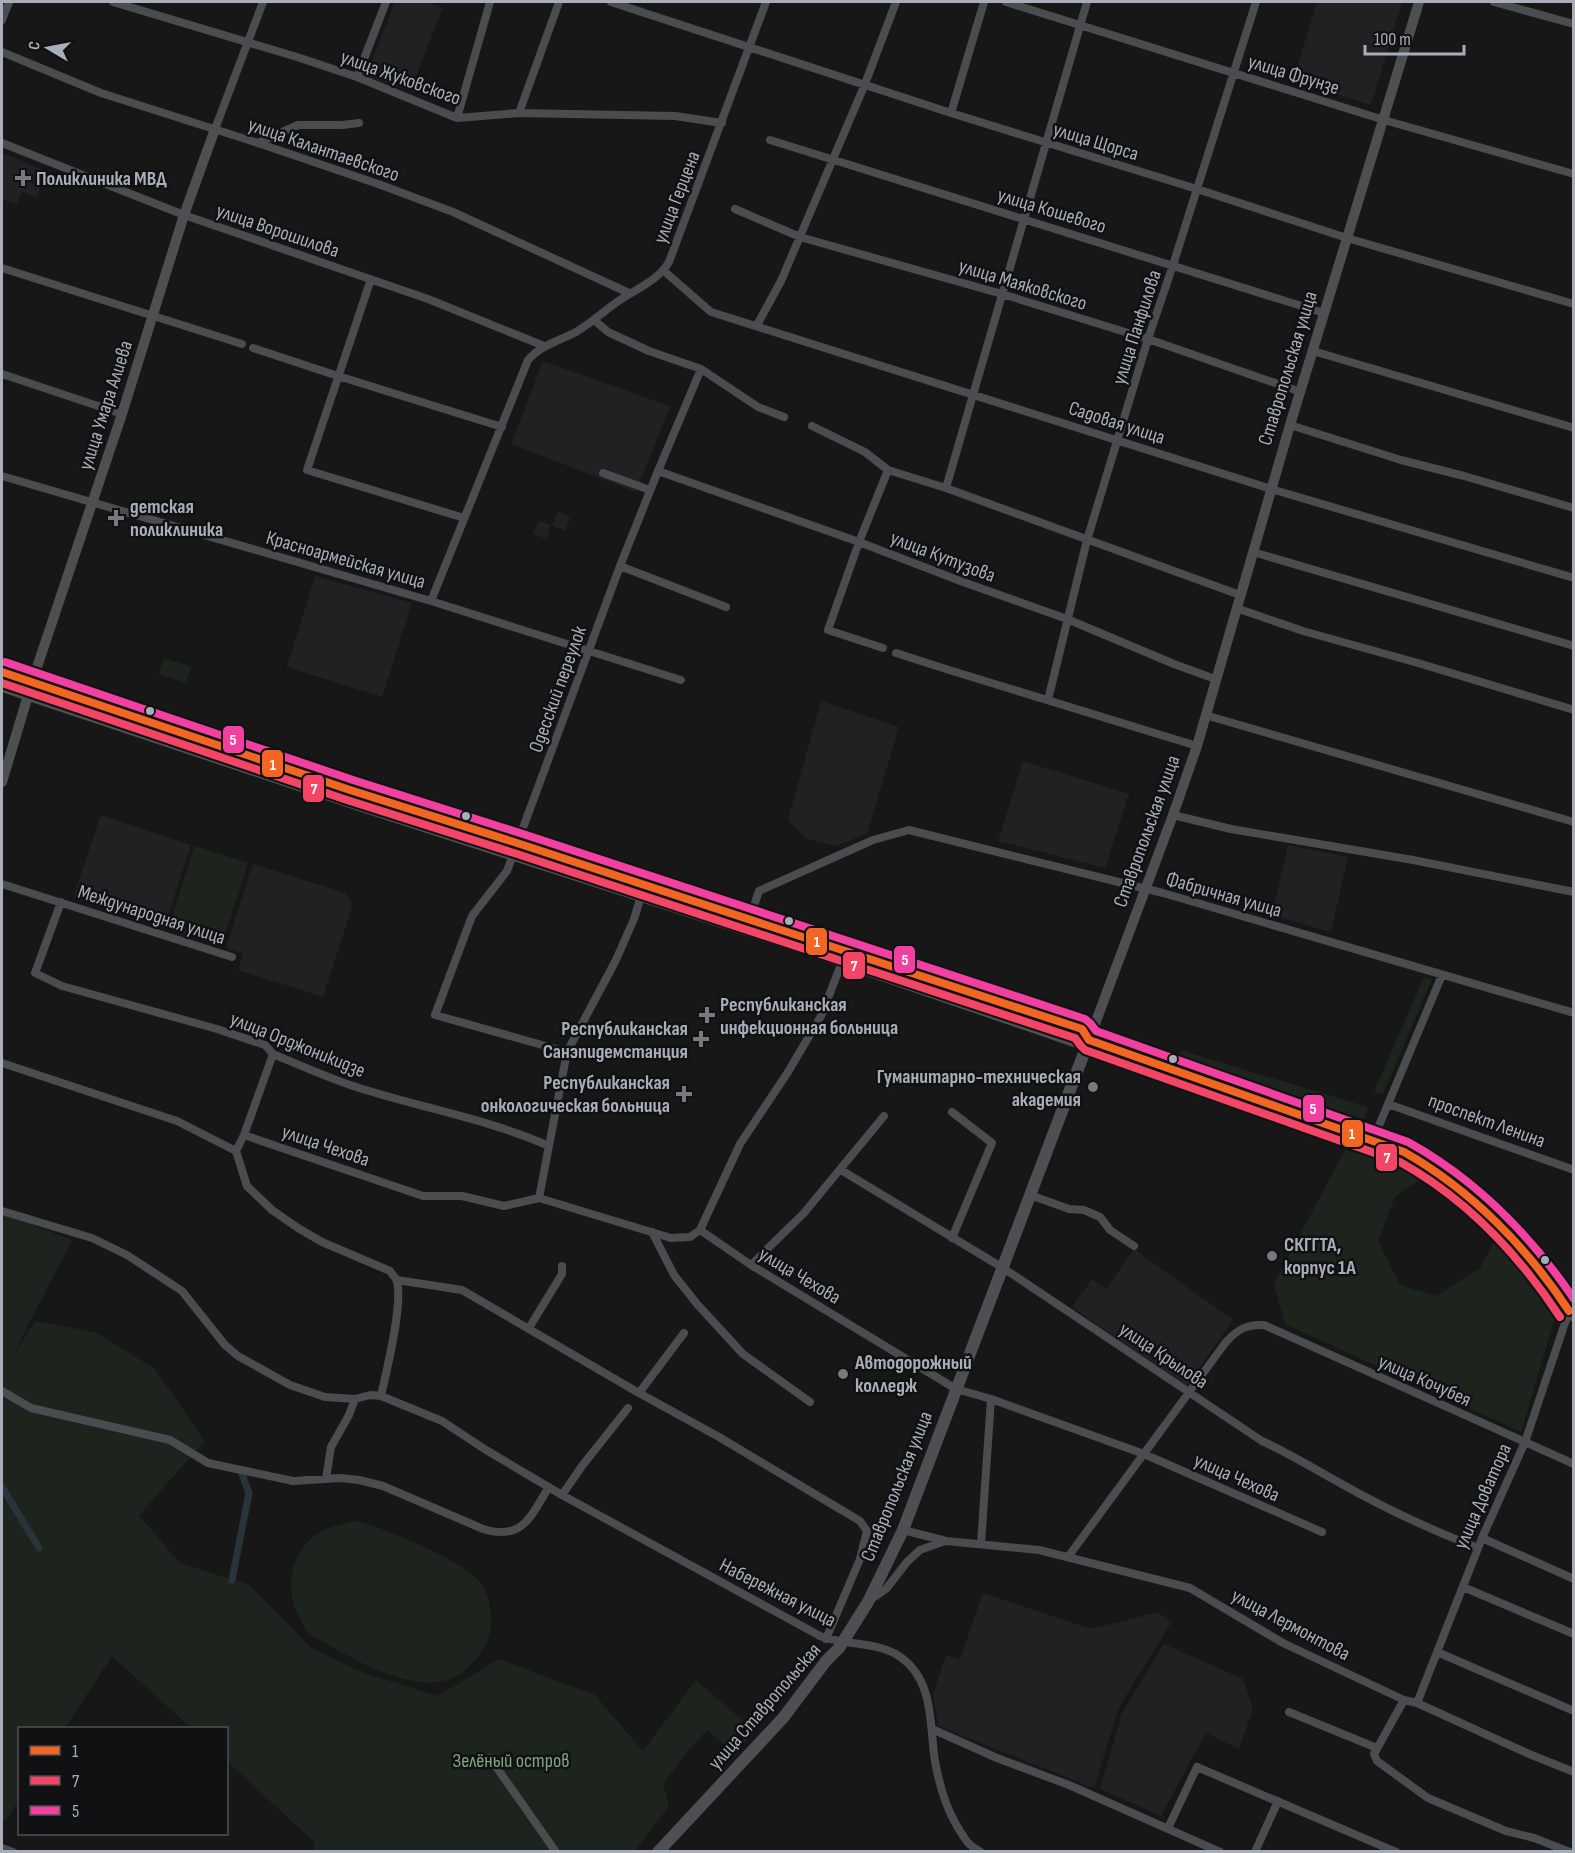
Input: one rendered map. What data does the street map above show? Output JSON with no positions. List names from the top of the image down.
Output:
{
  "streets": {
    "highway": ["Ставропольская улица", "улица Ставропольская"],
    "main road": ["улица Умара Алиева"],
    "street": [
      "улица Фрунзе",
      "улица Жуковского",
      "улица Щорса",
      "улица Калантаевского",
      "улица Герцена",
      "улица Кошевого",
      "улица Ворошилова",
      "улица Маяковского",
      "улица Панфилова",
      "Садовая улица",
      "улица Кутузова",
      "Красноармейская улица",
      "Одесский переулок",
      "Фабричная улица",
      "Международная улица",
      "улица Орджоникидзе",
      "проспект Ленина",
      "улица Чехова",
      "улица Крылова",
      "улица Кочубея",
      "улица Доватора",
      "Набережная улица",
      "улица Лермонтова"
    ]
  },
  "crossings": [
    ["улица Фрунзе", "улица Панфилова"],
    ["улица Фрунзе", "Ставропольская улица"],
    ["улица Жуковского", "улица Герцена"],
    ["улица Жуковского", "улица Умара Алиева"],
    ["улица Щорса", "улица Герцена"],
    ["улица Щорса", "улица Панфилова"],
    ["улица Щорса", "Ставропольская улица"],
    ["улица Калантаевского", "улица Герцена"],
    ["улица Калантаевского", "улица Умара Алиева"],
    ["улица Герцена", "улица Ворошилова"],
    ["улица Герцена", "Садовая улица"],
    ["улица Кошевого", "улица Панфилова"],
    ["улица Кошевого", "Ставропольская улица"],
    ["улица Ворошилова", "улица Умара Алиева"],
    ["улица Маяковского", "улица Панфилова"],
    ["улица Маяковского", "Ставропольская улица"],
    ["улица Панфилова", "Садовая улица"],
    ["улица Панфилова", "улица Кутузова"],
    ["Ставропольская улица", "Садовая улица"],
    ["Ставропольская улица", "улица Кутузова"],
    ["Ставропольская улица", "Фабричная улица"],
    ["Ставропольская улица", "улица Чехова"],
    ["Ставропольская улица", "улица Крылова"],
    ["Ставропольская улица", "Набережная улица"],
    ["Ставропольская улица", "улица Лермонтова"],
    ["Ставропольская улица", "улица Ставропольская"],
    ["улица Умара Алиева", "Красноармейская улица"],
    ["улица Кутузова", "Одесский переулок"],
    ["Красноармейская улица", "Одесский переулок"],
    ["Международная улица", "улица Орджоникидзе"],
    ["улица Крылова", "улица Кочубея"],
    ["улица Крылова", "улица Доватора"],
    ["улица Кочубея", "улица Доватора"],
    ["улица Доватора", "улица Лермонтова"],
    ["Набережная улица", "улица Ставропольская"]
  ],
  "parks": ["Зелёный остров"],
  "places": {
    "health": [
      "Поликлиника МВД",
      "детская поликлиника",
      "Республиканская инфекционная больница",
      "Республиканская Санэпидемстанция",
      "Республиканская онкологическая больница"
    ],
    "other": ["Гуманитарно-техническая академия", "СКГГТА, корпус 1А", "Автодорожный колледж"]
  },
  "lines": ["transit line 5", "transit line 1", "transit line 7"],
  "legend": ["1", "7", "5"],
  "scale_bar": "100 m",
  "north": "left"
}
